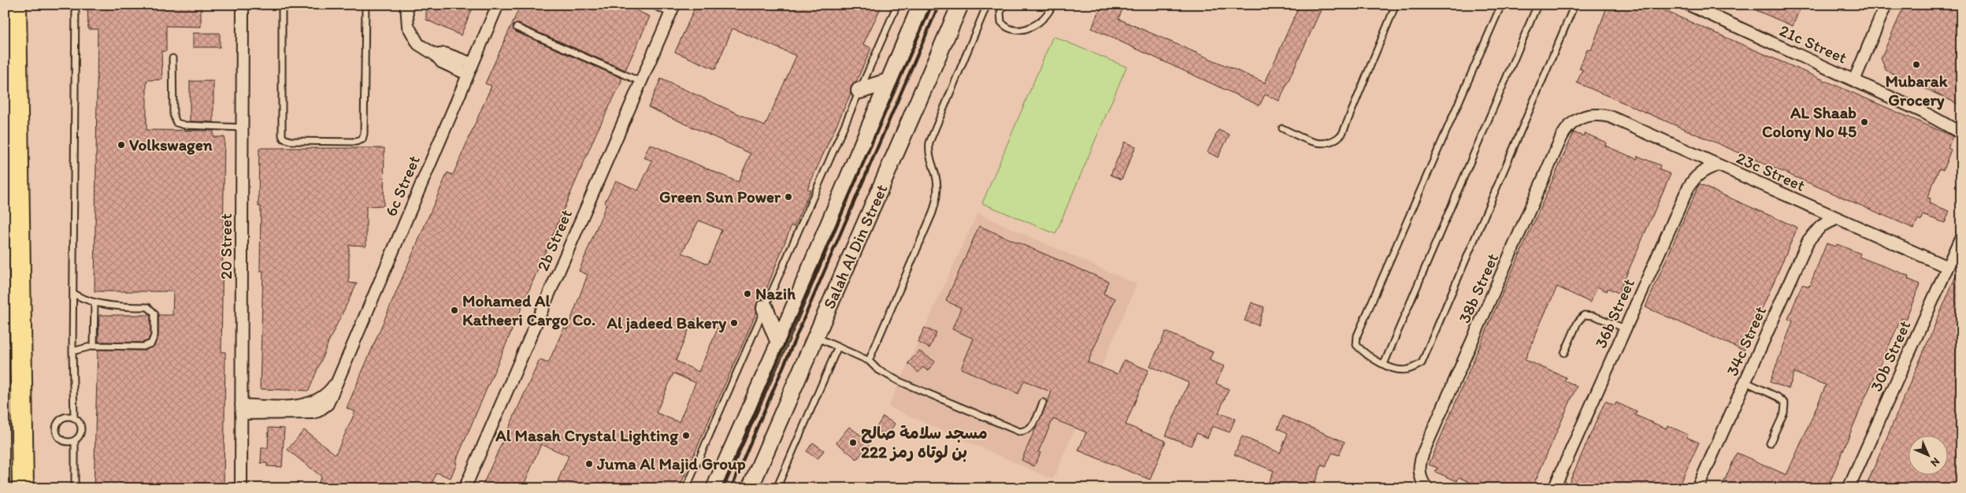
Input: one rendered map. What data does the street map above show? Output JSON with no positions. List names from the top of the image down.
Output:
{
  "streets": {
    "main road": ["Salah Al Din Street"],
    "street": [
      "21c Street",
      "23c Street",
      "6c Street",
      "2b Street",
      "20 Street",
      "38b Street",
      "36b Street",
      "34c Street",
      "30b Street"
    ]
  },
  "crossings": [
    ["23c Street", "38b Street"],
    ["23c Street", "36b Street"],
    ["23c Street", "34c Street"],
    ["23c Street", "30b Street"],
    ["6c Street", "20 Street"]
  ],
  "places": [
    "Mubarak Grocery",
    "AL Shaab Colony No 45",
    "Volkswagen",
    "Green Sun Power",
    "Nazih",
    "Mohamed Al Katheeri Cargo Co.",
    "Al jadeed Bakery",
    "Al Masah Crystal Lighting",
    "مسجد سلامة صالح بن لوتاه رمز 222",
    "Juma Al Majid Group"
  ],
  "north": "bottom right"
}
